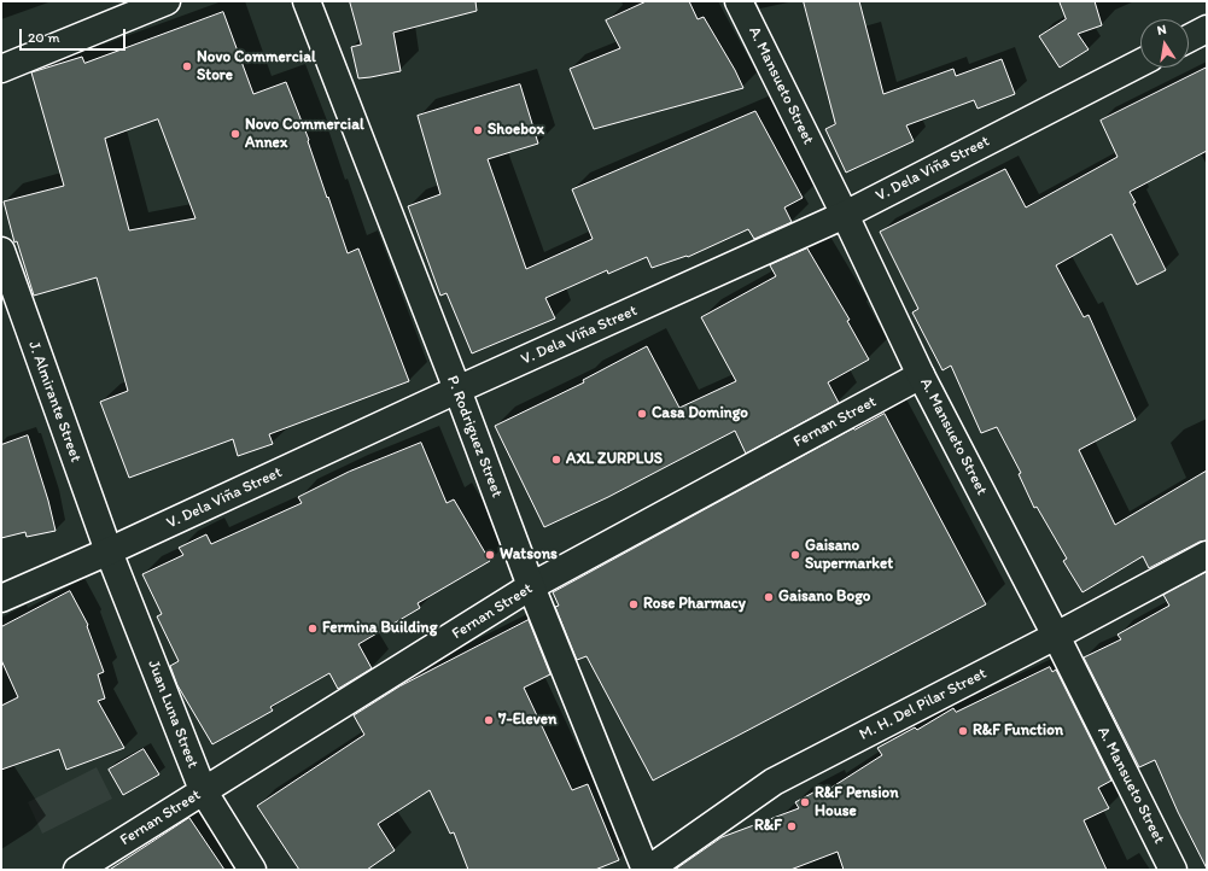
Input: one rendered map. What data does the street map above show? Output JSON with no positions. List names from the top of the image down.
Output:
{
  "streets": {
    "street": [
      "A. Mansueto Street",
      "V. Dela Viña Street",
      "J. Almirante Street",
      "Fernan Street",
      "P. Rodriguez Street",
      "M. H. Del Pilar Street",
      "Juan Luna Street"
    ]
  },
  "crossings": [
    ["A. Mansueto Street", "V. Dela Viña Street"],
    ["A. Mansueto Street", "Fernan Street"],
    ["A. Mansueto Street", "M. H. Del Pilar Street"],
    ["V. Dela Viña Street", "J. Almirante Street"],
    ["V. Dela Viña Street", "P. Rodriguez Street"],
    ["V. Dela Viña Street", "Juan Luna Street"],
    ["J. Almirante Street", "Juan Luna Street"],
    ["Fernan Street", "P. Rodriguez Street"],
    ["Fernan Street", "Juan Luna Street"],
    ["P. Rodriguez Street", "M. H. Del Pilar Street"]
  ],
  "places": [
    "Novo Commercial Store",
    "Shoebox",
    "Novo Commercial Annex",
    "Casa Domingo",
    "AXL ZURPLUS",
    "Watsons",
    "Gaisano Supermarket",
    "Gaisano Bogo",
    "Rose Pharmacy",
    "Fermina Building",
    "7-Eleven",
    "R&F Function",
    "R&F Pension House",
    "R&F"
  ],
  "scale_bar": "20 m",
  "north": "top"
}
